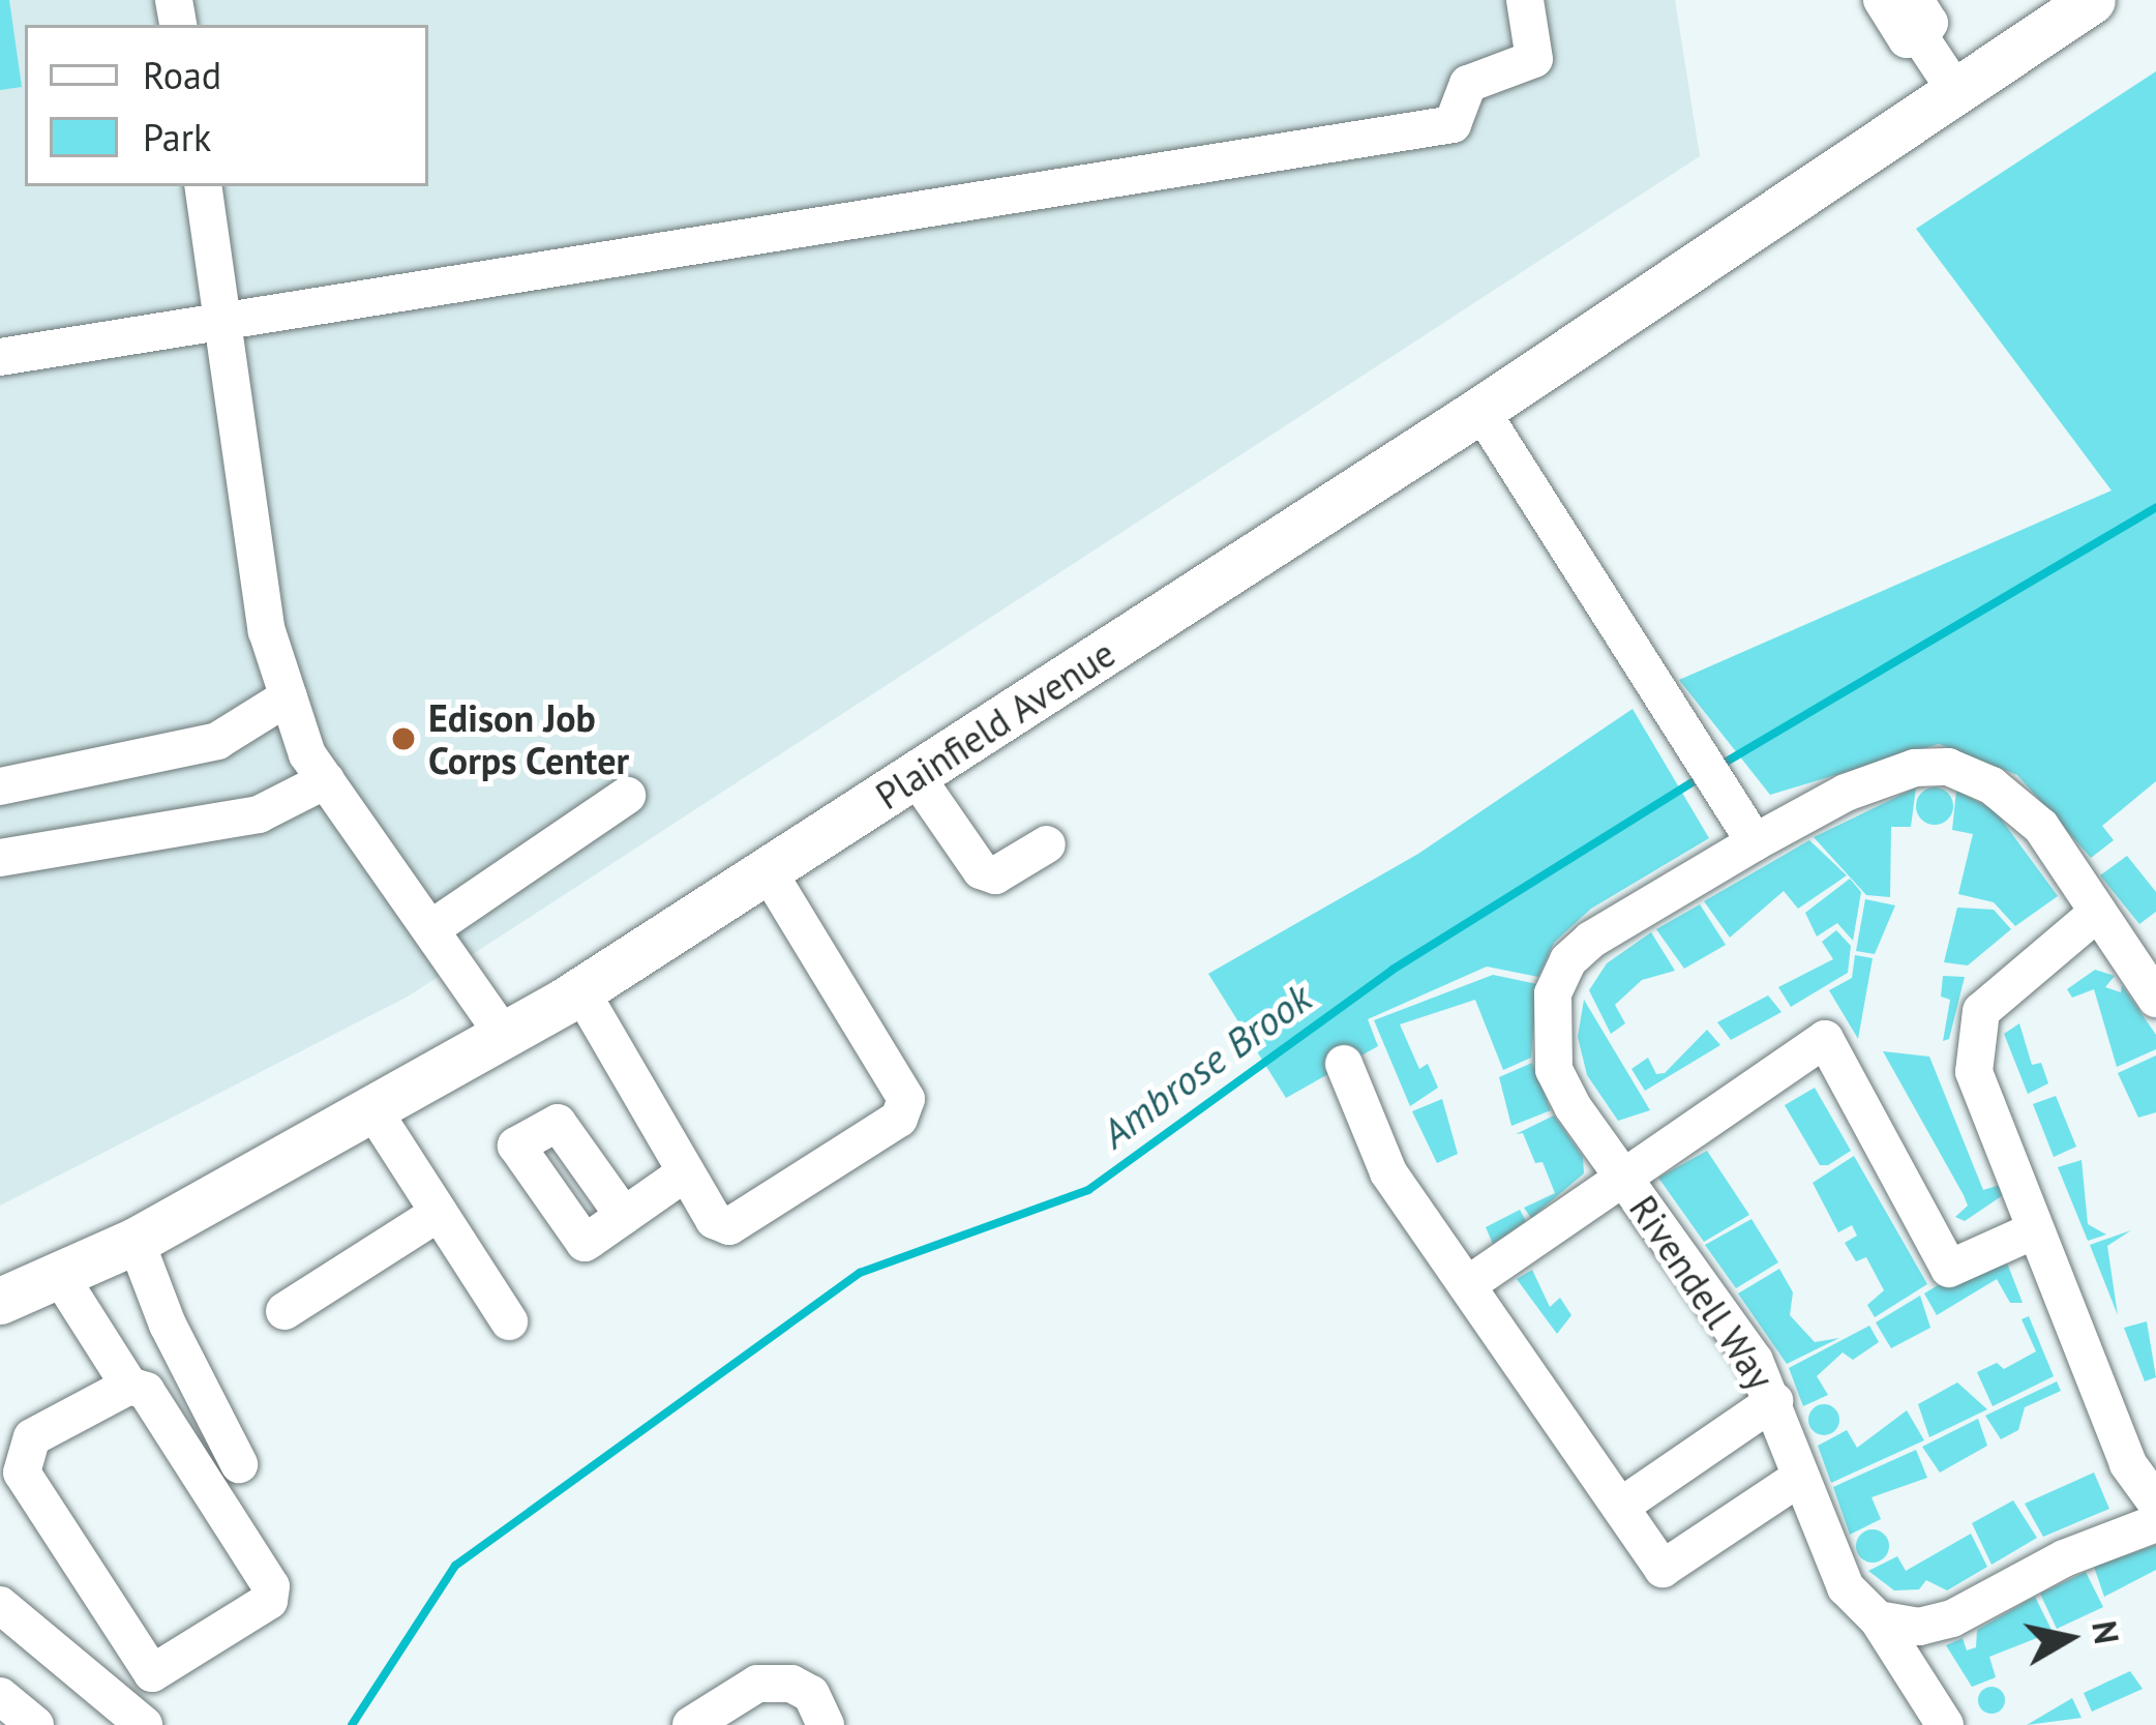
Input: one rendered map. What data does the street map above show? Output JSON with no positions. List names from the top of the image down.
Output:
{
  "streets": {
    "main road": ["Plainfield Avenue"],
    "street": ["Rivendell Way"]
  },
  "water": ["Ambrose Brook"],
  "places": ["Edison Job Corps Center"],
  "legend": ["Road", "Park"],
  "north": "right"
}
